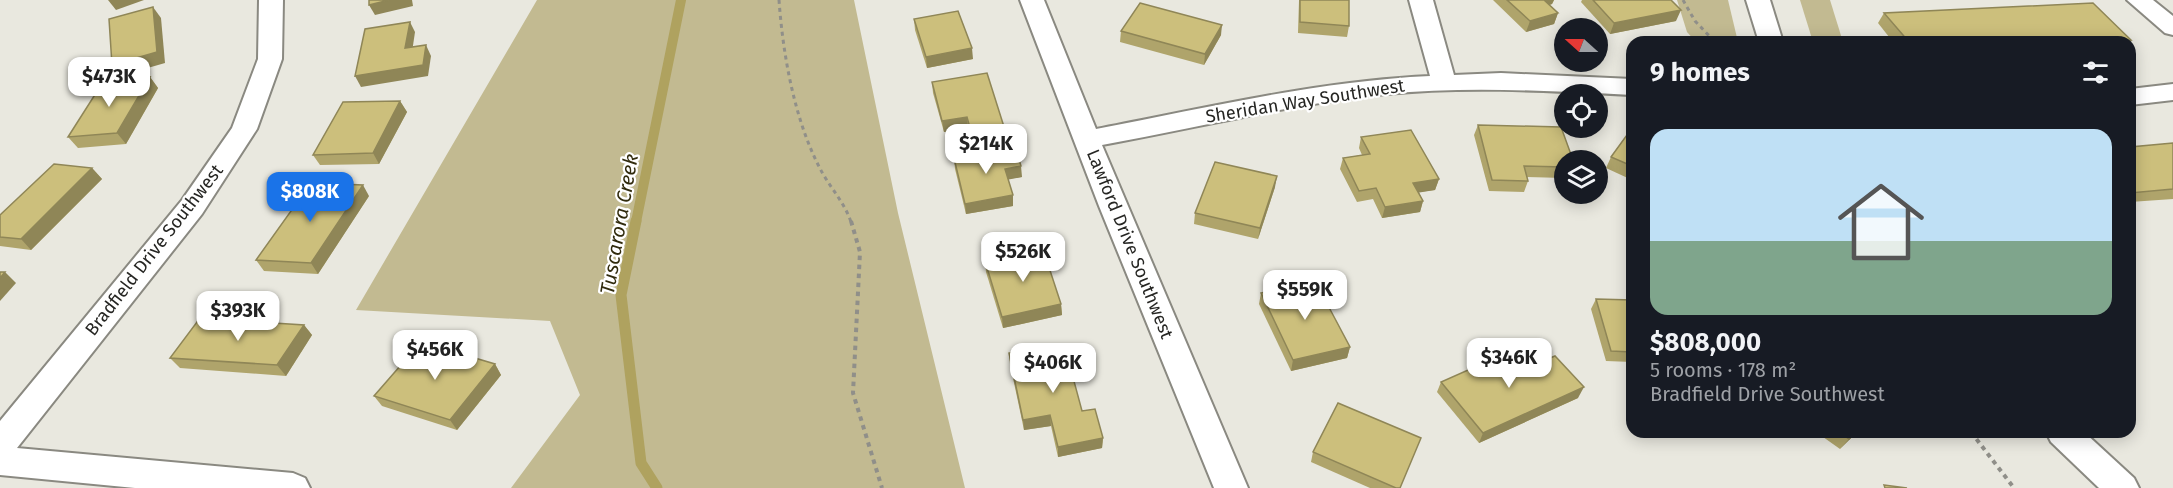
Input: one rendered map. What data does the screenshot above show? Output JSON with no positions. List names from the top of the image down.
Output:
{
  "streets": {
    "street": ["Sheridan Way Southwest", "Lawford Drive Southwest", "Bradfield Drive Southwest"]
  },
  "crossings": [
    ["Sheridan Way Southwest", "Lawford Drive Southwest"]
  ],
  "water": ["Tuscarora Creek"],
  "north": "left",
  "page": {
    "heading": "9 homes",
    "price": [
      "$473K",
      "$214K",
      "$808K",
      "$526K",
      "$559K",
      "$393K",
      "$456K",
      "$346K",
      "$406K"
    ],
    "list": [
      {
        "name": "$808,000",
        "note": "5 rooms · 178 m² · Bradfield Drive Southwest"
      }
    ]
  }
}
